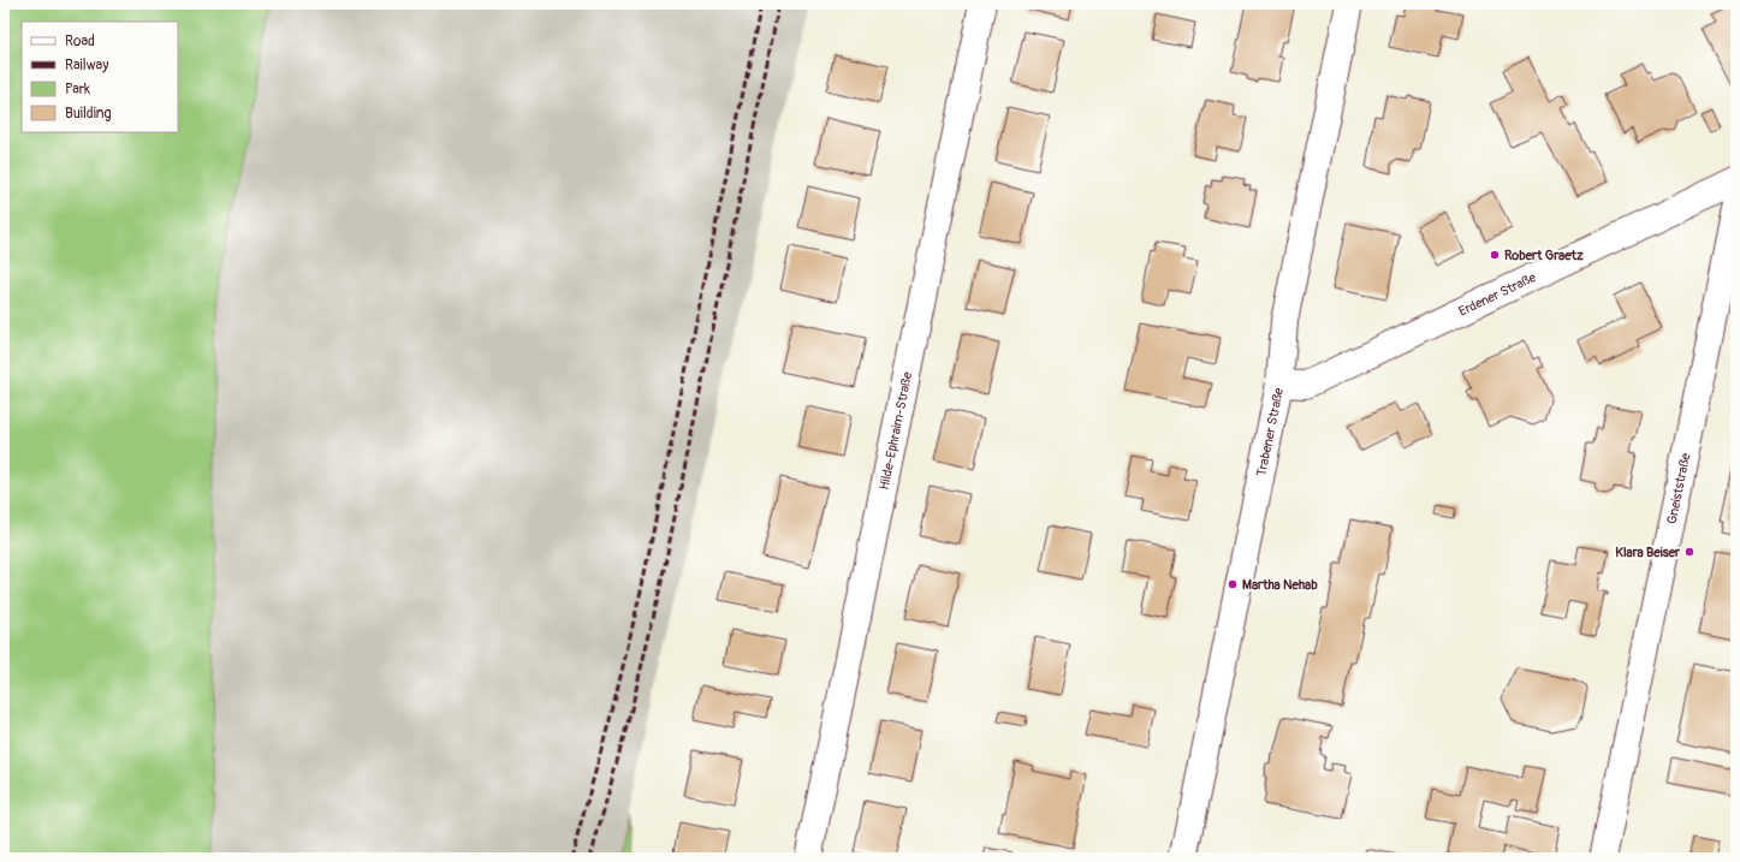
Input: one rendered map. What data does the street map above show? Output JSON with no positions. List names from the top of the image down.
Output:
{
  "streets": {
    "street": [
      "Erdener Straße",
      "Hilde-Ephraim-Straße",
      "Trabener Straße",
      "Gneiststraße"
    ]
  },
  "crossings": [
    ["Erdener Straße", "Trabener Straße"]
  ],
  "places": ["Robert Graetz", "Klara Beiser", "Martha Nehab"],
  "legend": [
    "Road",
    "Railway",
    "Park",
    "Building"
  ]
}
